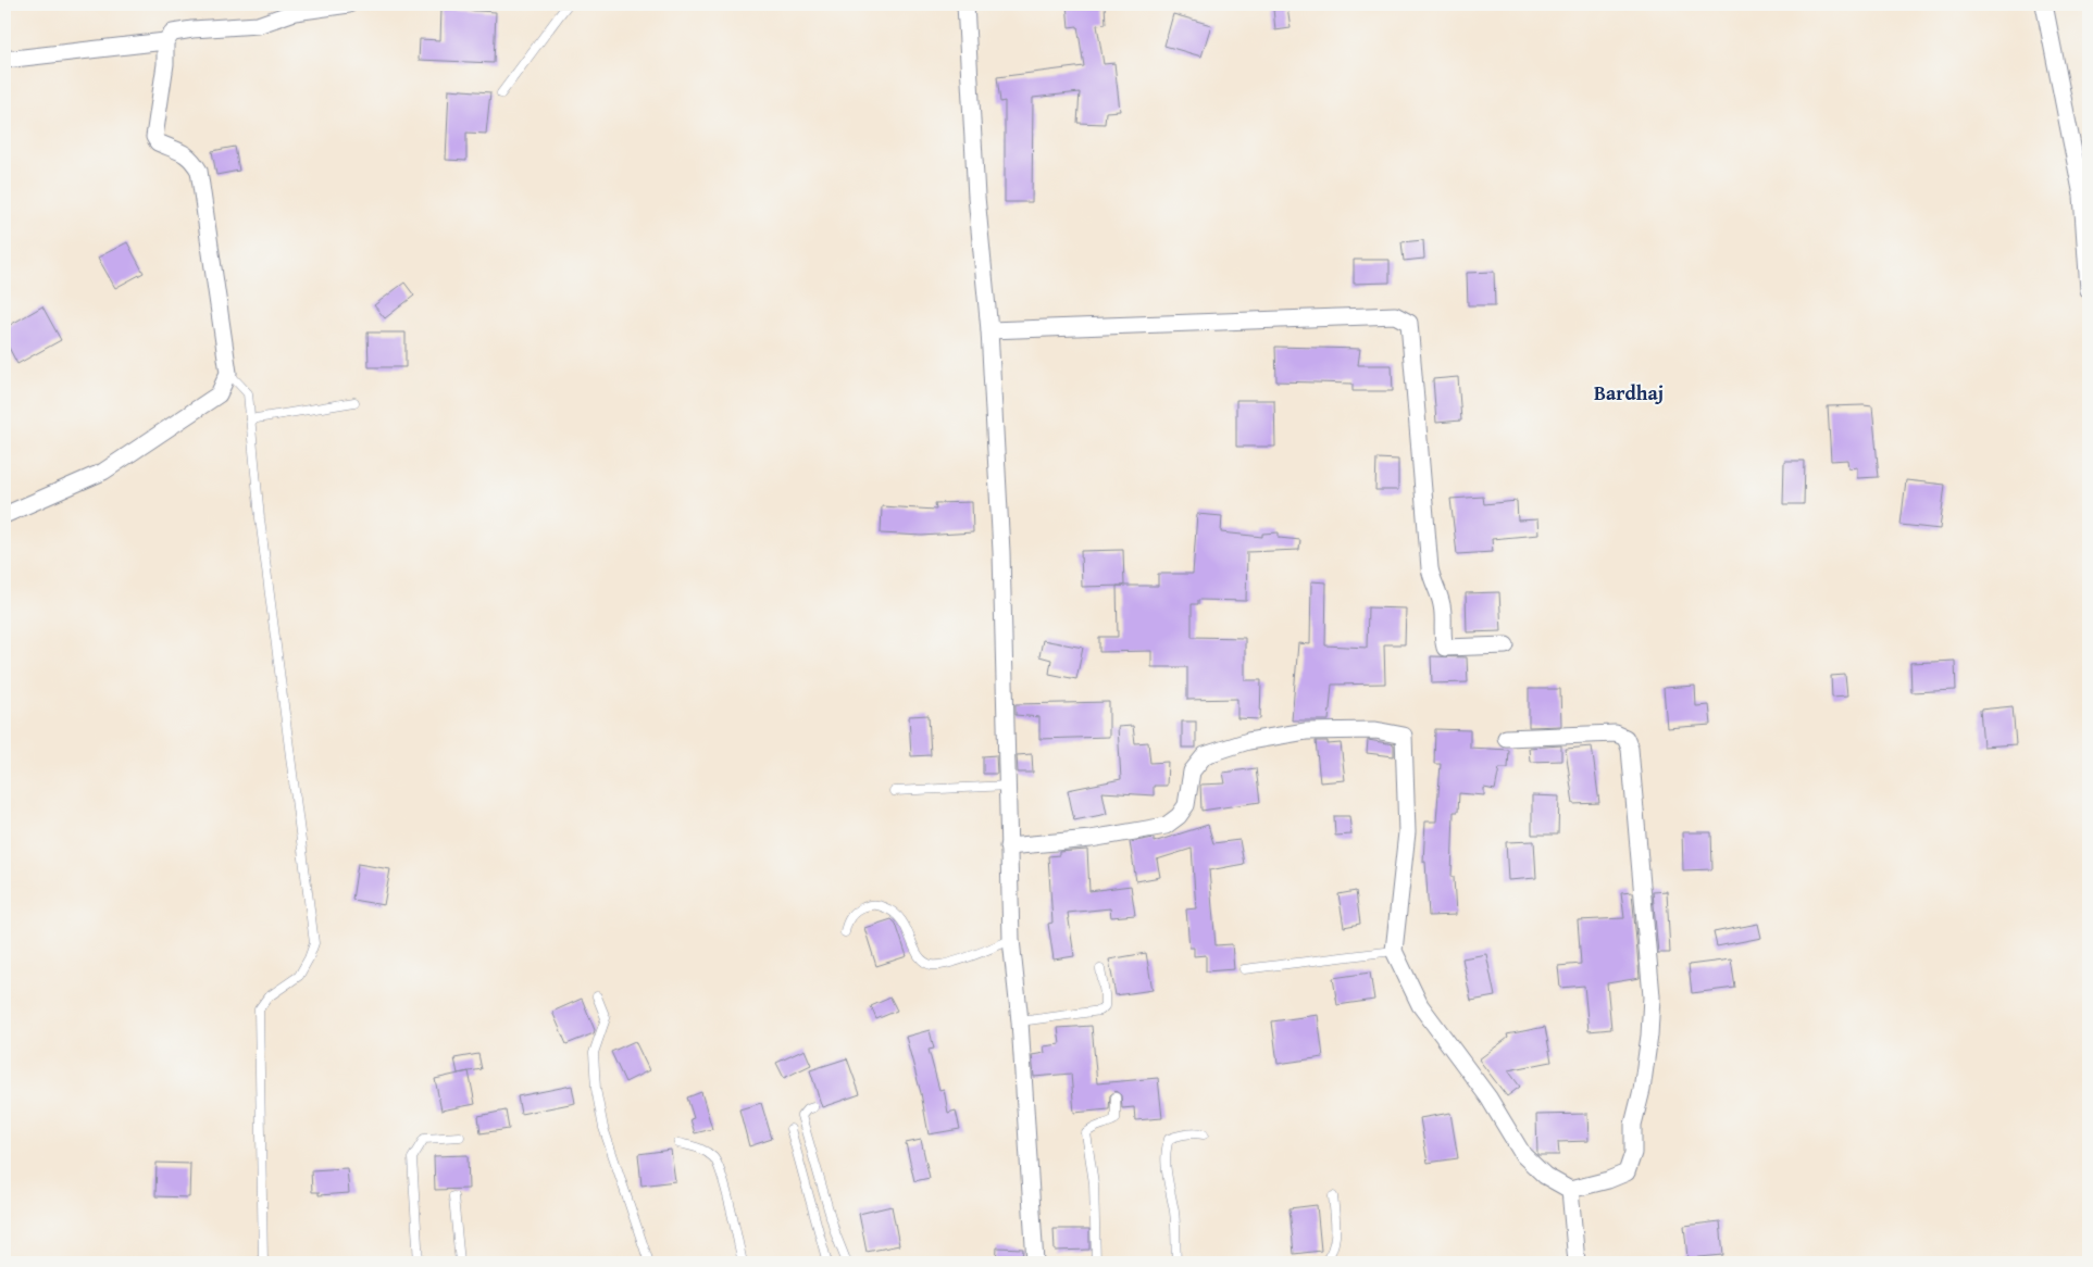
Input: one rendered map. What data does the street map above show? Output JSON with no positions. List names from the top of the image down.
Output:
{
  "districts": ["Bardhaj"]
}
